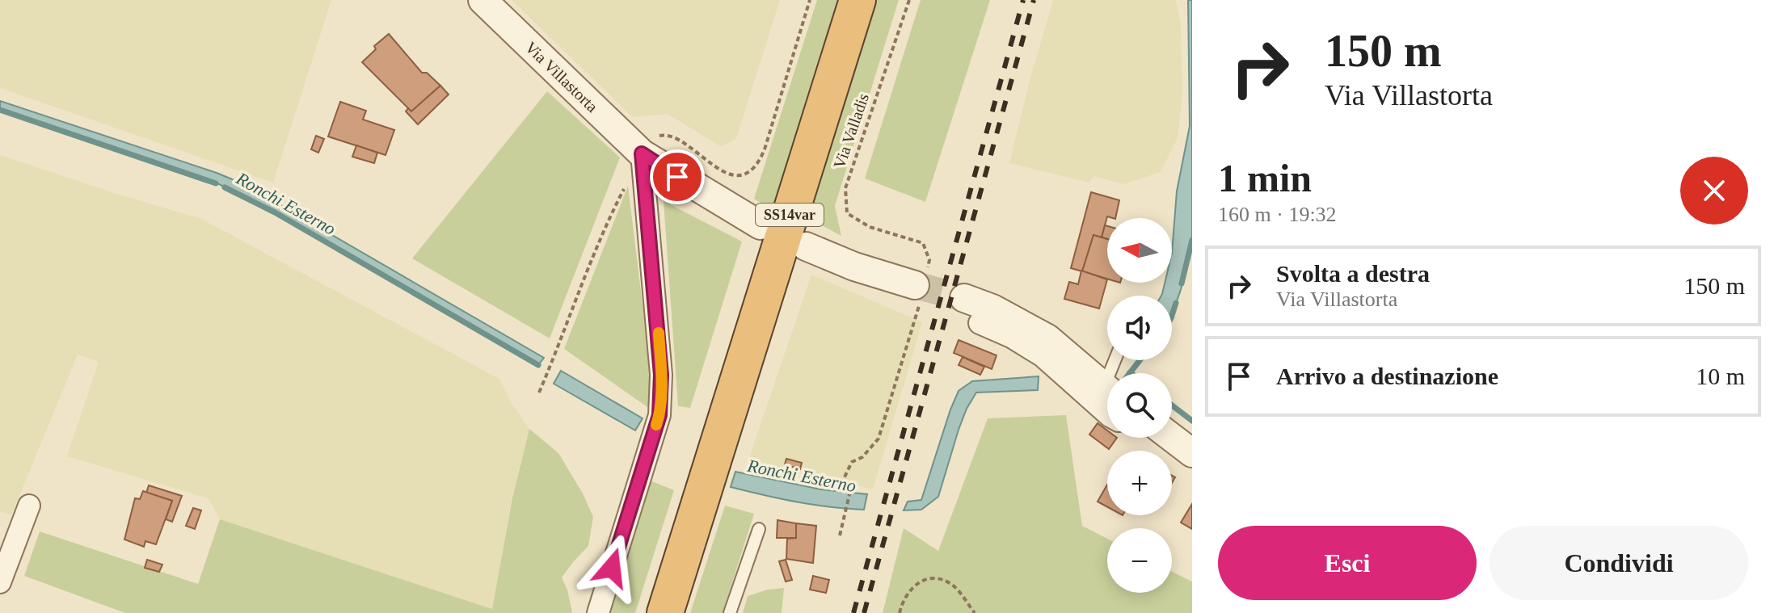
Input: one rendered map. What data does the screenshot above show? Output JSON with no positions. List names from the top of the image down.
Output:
{
  "streets": {
    "highway": ["SS14var"],
    "street": ["Via Villastorta"],
    "path": ["Via Valladis"]
  },
  "water": ["Ronchi Esterno"],
  "north": "left",
  "page": {
    "turn": ["150 m", "Via Villastorta"],
    "heading": ["1 min", "160 m · 19:32"],
    "map_buttons": ["+", "−"],
    "list": [
      {
        "name": "Svolta a destra",
        "note": "Via Villastorta",
        "value": "150 m"
      },
      {
        "name": "Arrivo a destinazione",
        "value": "10 m"
      }
    ],
    "buttons": ["Esci", "Condividi"]
  }
}
